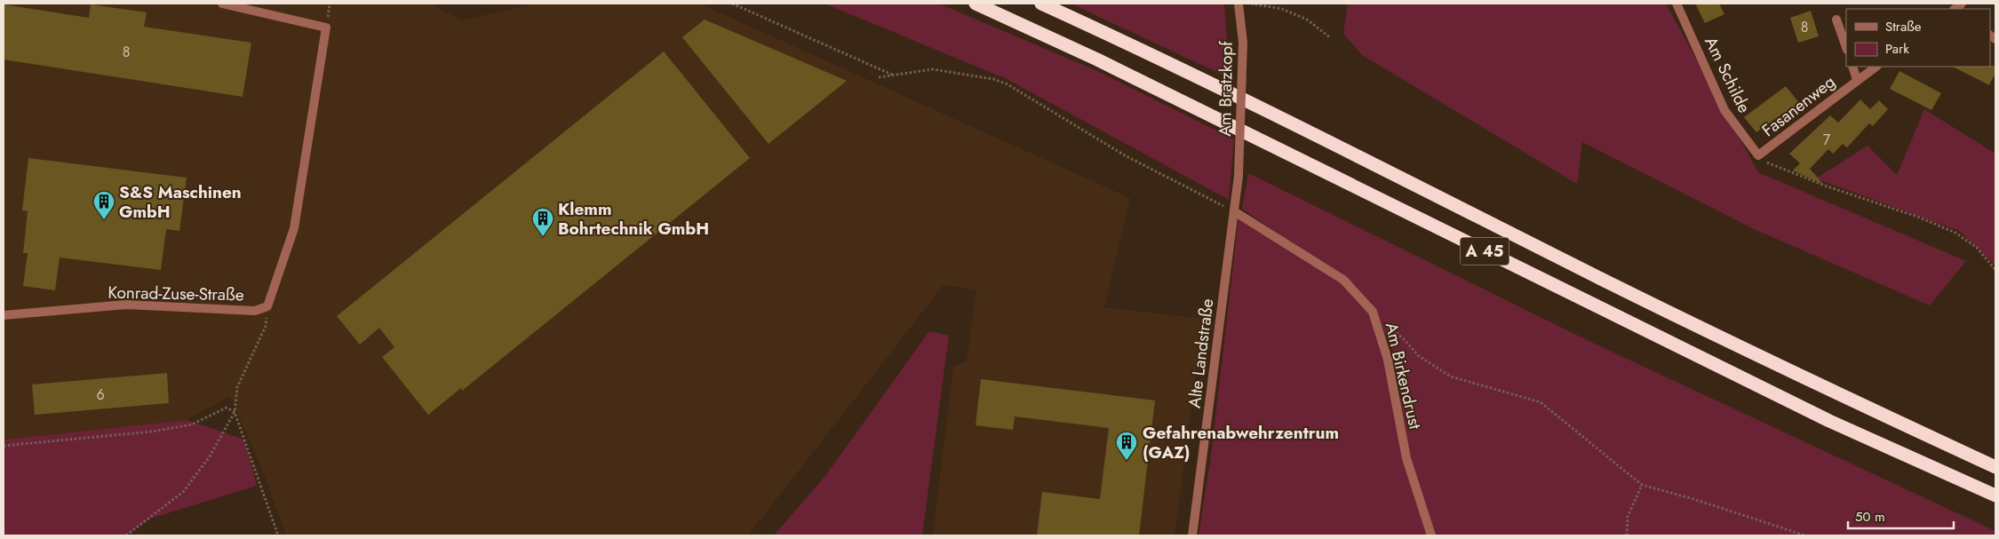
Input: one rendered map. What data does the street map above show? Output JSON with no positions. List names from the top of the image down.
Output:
{
  "streets": {
    "highway": ["A 45"],
    "street": [
      "Am Schilde",
      "Am Bratzkopf",
      "Fasanenweg",
      "Konrad-Zuse-Straße",
      "Alte Landstraße",
      "Am Birkendrust"
    ]
  },
  "crossings": [
    ["Am Schilde", "Fasanenweg"],
    ["Am Bratzkopf", "Alte Landstraße"],
    ["Alte Landstraße", "Am Birkendrust"]
  ],
  "places": {
    "building": ["S&S Maschinen GmbH", "Klemm Bohrtechnik GmbH", "Gefahrenabwehrzentrum (GAZ)"]
  },
  "house_numbers": [
    "8",
    "8",
    "7",
    "6"
  ],
  "legend": ["Straße", "Park"],
  "scale_bar": "50 m"
}
